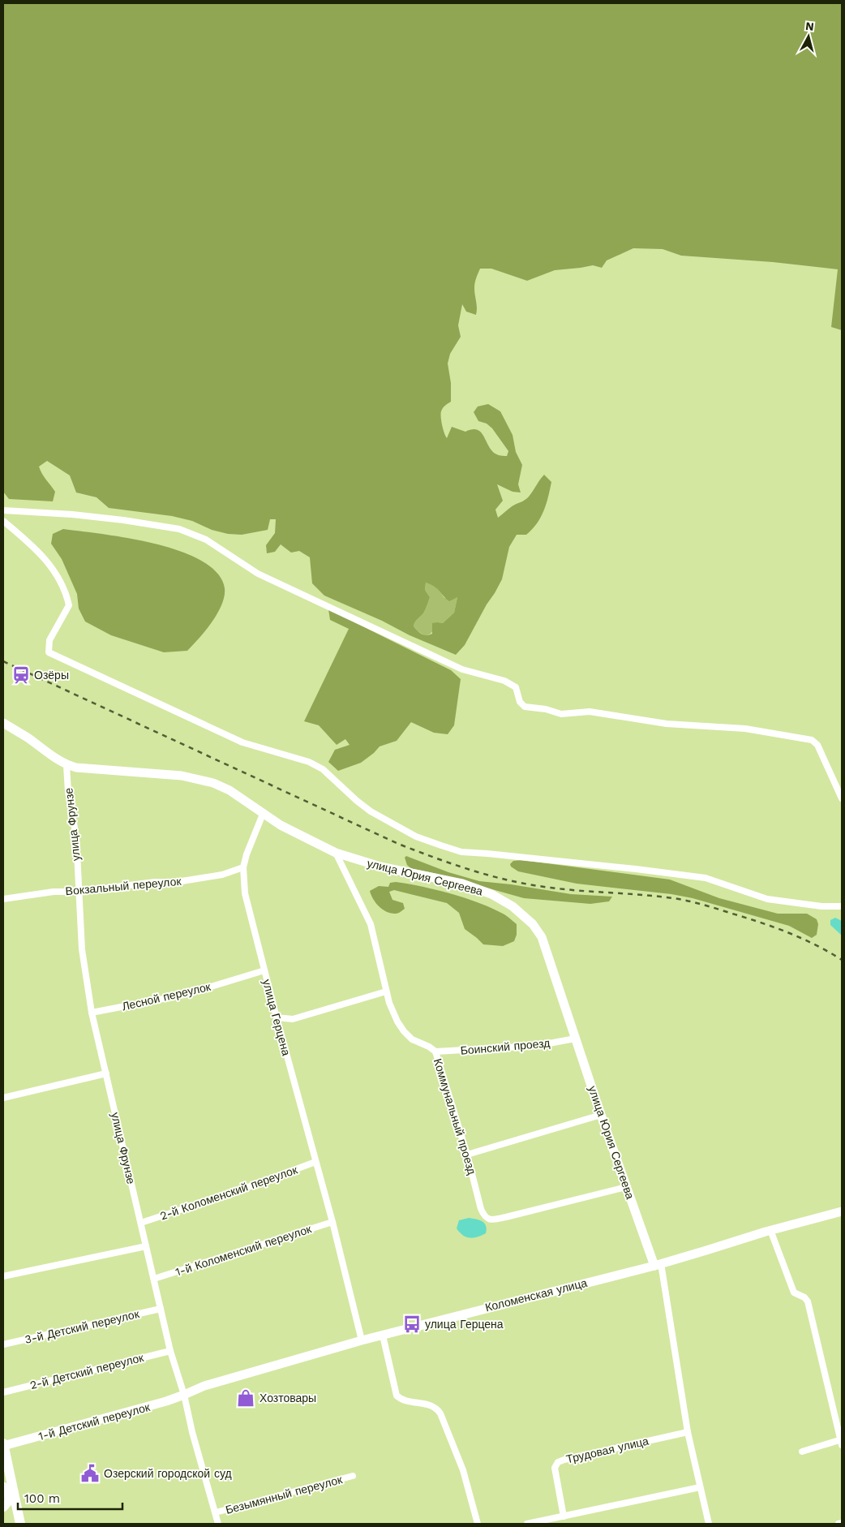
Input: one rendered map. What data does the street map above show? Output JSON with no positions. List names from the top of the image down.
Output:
{
  "streets": {
    "main road": ["улица Юрия Сергеева", "Коломенская улица", "1-й Детский переулок"],
    "street": [
      "улица Фрунзе",
      "Вокзальный переулок",
      "Лесной переулок",
      "улица Герцена",
      "Боинский проезд",
      "Коммунальный проезд",
      "2-й Коломенский переулок",
      "1-й Коломенский переулок",
      "3-й Детский переулок",
      "2-й Детский переулок",
      "Трудовая улица",
      "Безымянный переулок"
    ]
  },
  "crossings": [
    ["улица Фрунзе", "улица Юрия Сергеева"],
    ["улица Фрунзе", "Вокзальный переулок"],
    ["улица Фрунзе", "Лесной переулок"],
    ["улица Фрунзе", "2-й Коломенский переулок"],
    ["улица Фрунзе", "1-й Коломенский переулок"],
    ["улица Фрунзе", "Коломенская улица"],
    ["улица Фрунзе", "3-й Детский переулок"],
    ["улица Фрунзе", "2-й Детский переулок"],
    ["улица Фрунзе", "1-й Детский переулок"],
    ["улица Фрунзе", "Безымянный переулок"],
    ["улица Юрия Сергеева", "улица Герцена"],
    ["улица Юрия Сергеева", "Боинский проезд"],
    ["улица Юрия Сергеева", "Коммунальный проезд"],
    ["улица Юрия Сергеева", "Коломенская улица"],
    ["улица Юрия Сергеева", "Трудовая улица"],
    ["Вокзальный переулок", "улица Герцена"],
    ["Лесной переулок", "улица Герцена"],
    ["улица Герцена", "2-й Коломенский переулок"],
    ["улица Герцена", "1-й Коломенский переулок"],
    ["улица Герцена", "Коломенская улица"],
    ["Боинский проезд", "Коммунальный проезд"],
    ["Коломенская улица", "1-й Детский переулок"]
  ],
  "places": {
    "station": ["Озёры"],
    "bus stop": ["улица Герцена"],
    "shop": ["Хозтовары"],
    "public building": ["Озерский городской суд"]
  },
  "scale_bar": "100 m",
  "north": "top"
}
